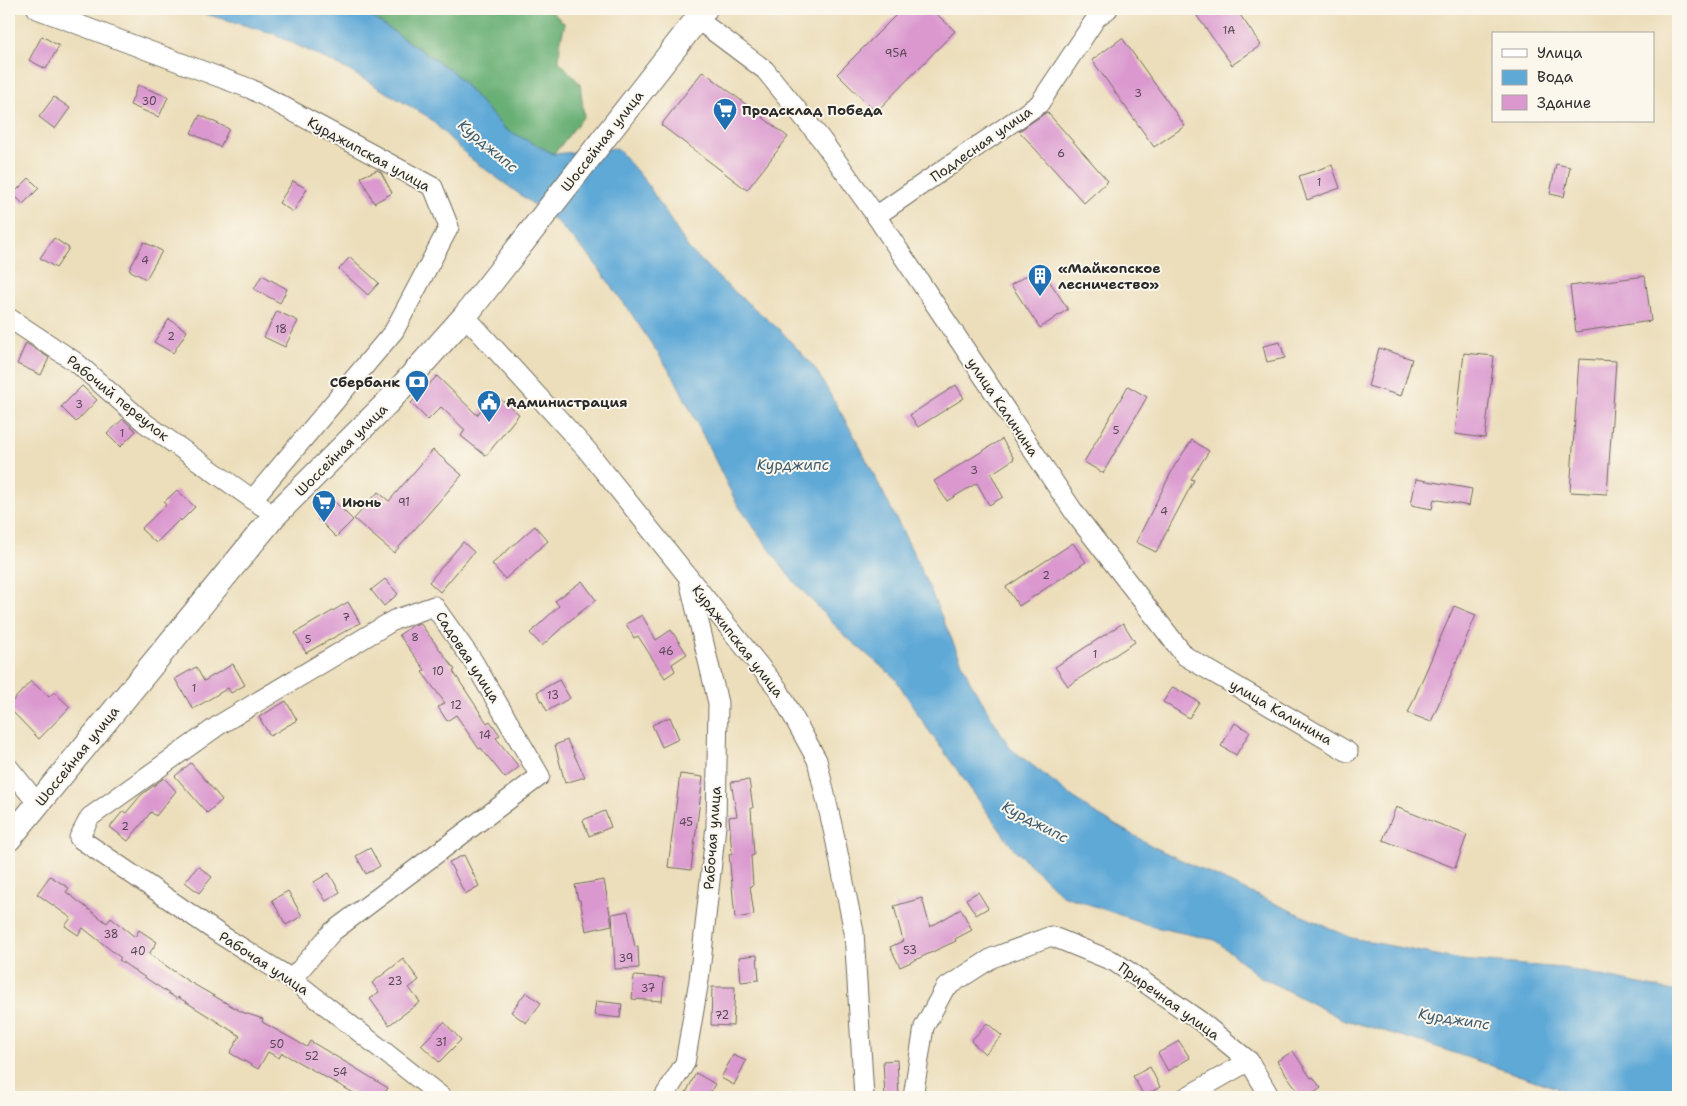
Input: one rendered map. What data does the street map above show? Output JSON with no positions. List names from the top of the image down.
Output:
{
  "streets": {
    "main road": ["Шоссейная улица"],
    "street": [
      "Подлесная улица",
      "Курджипская улица",
      "Рабочий переулок",
      "улица Калинина",
      "Садовая улица",
      "Рабочая улица",
      "Приречная улица"
    ]
  },
  "crossings": [
    ["Шоссейная улица", "Курджипская улица"],
    ["Шоссейная улица", "Рабочий переулок"],
    ["Шоссейная улица", "улица Калинина"],
    ["Подлесная улица", "улица Калинина"],
    ["Курджипская улица", "Рабочий переулок"],
    ["Курджипская улица", "Рабочая улица"],
    ["Садовая улица", "Рабочая улица"]
  ],
  "water": ["Курджипс"],
  "places": {
    "supermarket": ["Продсклад Победа", "Июнь"],
    "building": ["«Майкопское лесничество»"],
    "bank": ["Сбербанк"],
    "public building": ["Администрация"]
  },
  "house_numbers": [
    "1А",
    "95А",
    "3",
    "30",
    "6",
    "1",
    "4",
    "18",
    "2",
    "3",
    "5",
    "1",
    "3",
    "91",
    "4",
    "2",
    "7",
    "8",
    "5",
    "46",
    "1",
    "10",
    "1",
    "13",
    "12",
    "14",
    "45",
    "2",
    "38",
    "53",
    "40",
    "39",
    "23",
    "37",
    "72",
    "31",
    "50",
    "52",
    "54"
  ],
  "legend": ["Улица", "Вода", "Здание"]
}
